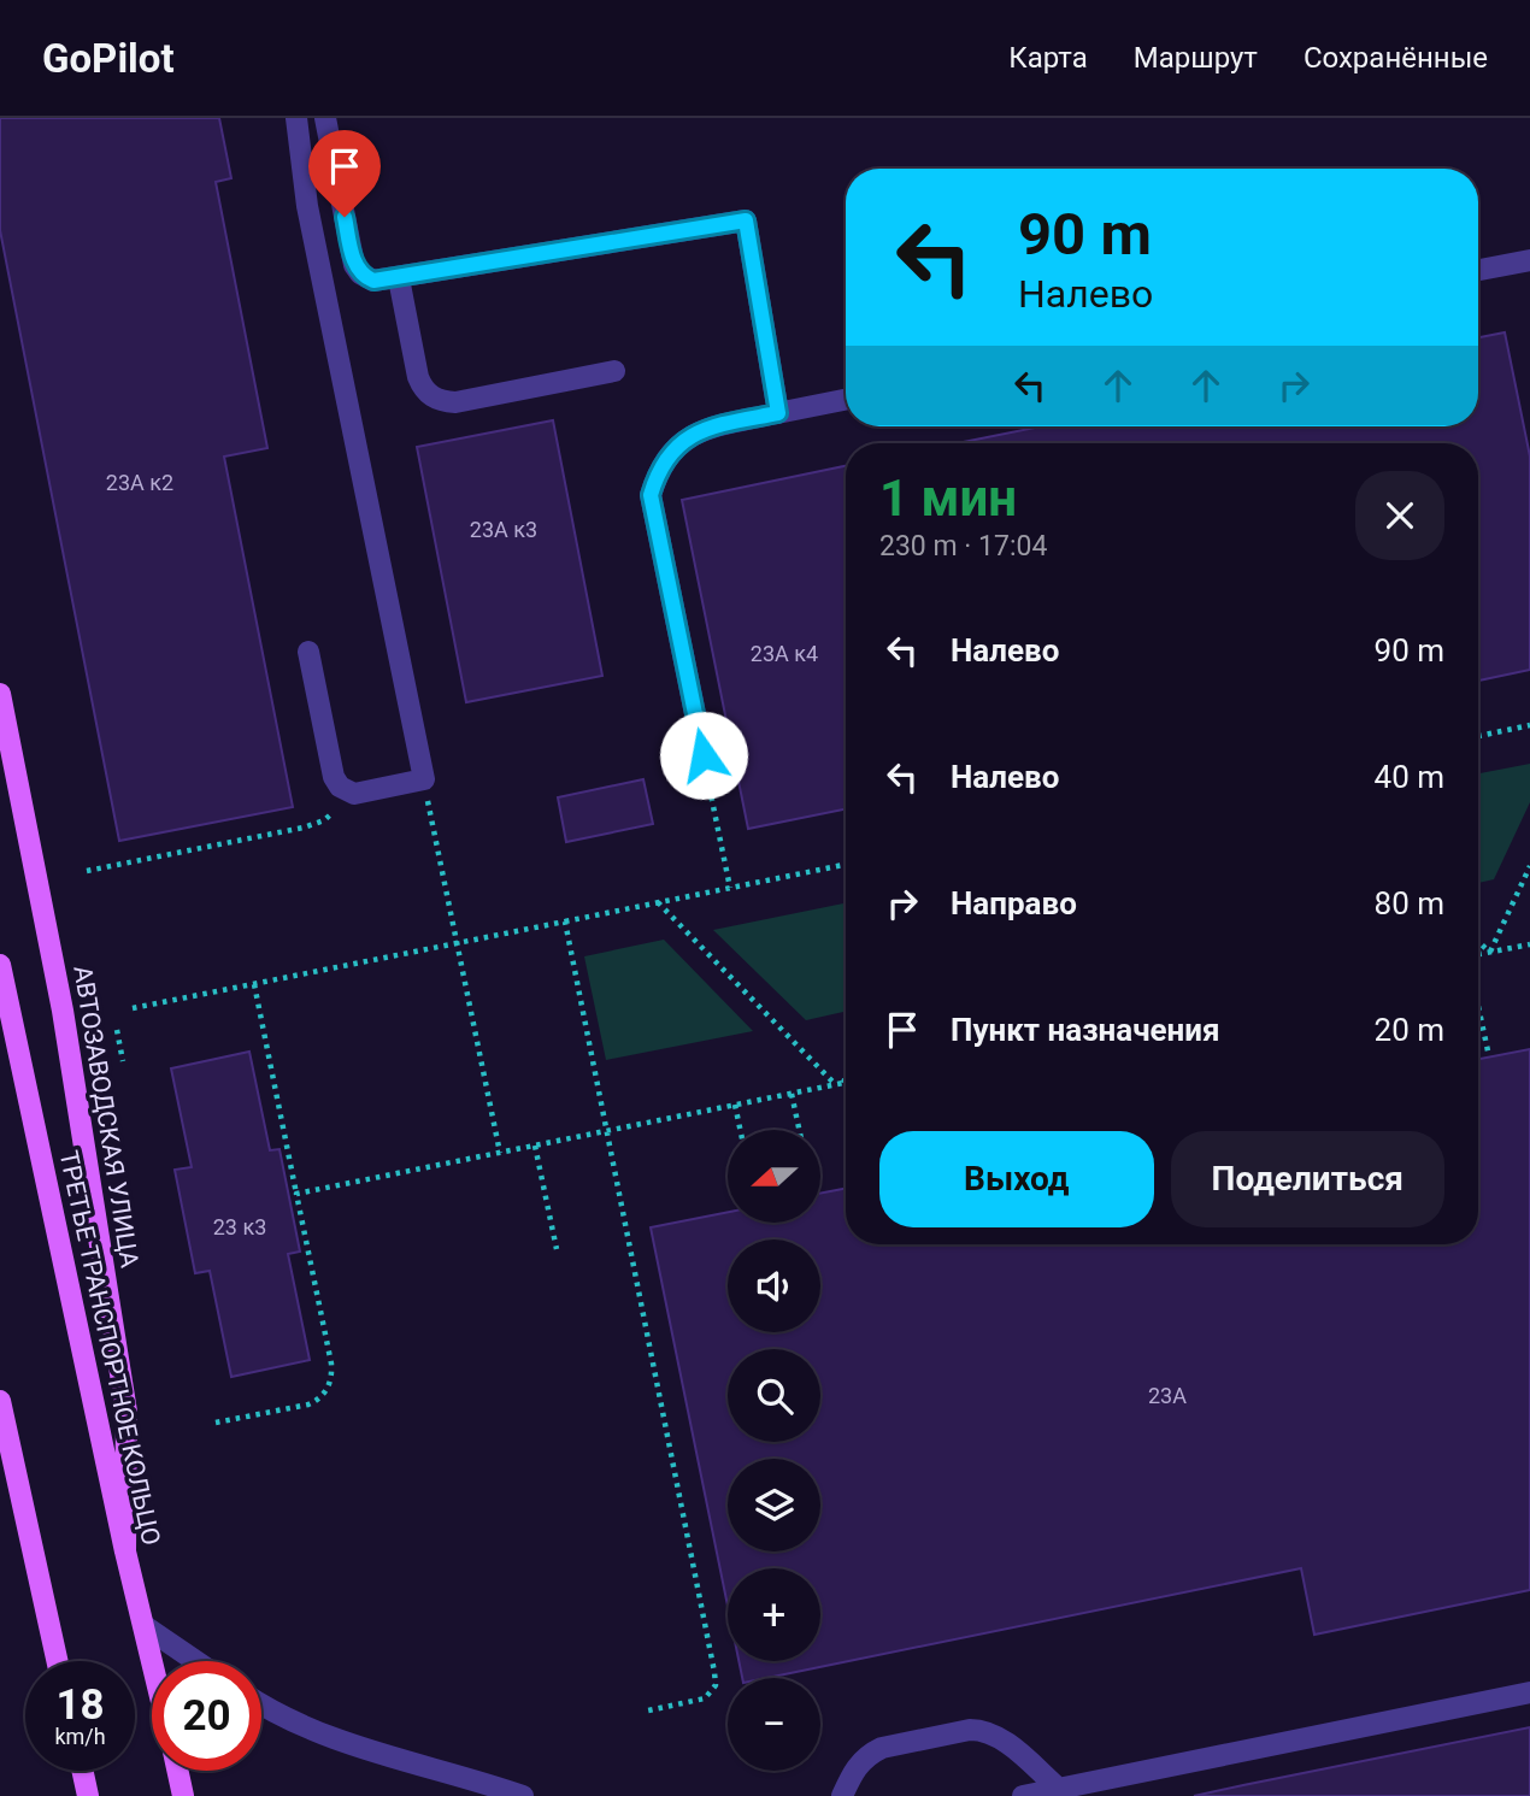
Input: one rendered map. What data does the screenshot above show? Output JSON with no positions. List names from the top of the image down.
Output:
{
  "streets": {
    "main road": ["АВТОЗАВОДСКАЯ УЛИЦА", "ТРЕТЬЕ ТРАНСПОРТНОЕ КОЛЬЦО"]
  },
  "crossings": [
    ["АВТОЗАВОДСКАЯ УЛИЦА", "ТРЕТЬЕ ТРАНСПОРТНОЕ КОЛЬЦО"]
  ],
  "house_numbers": [
    "23А к2",
    "23А к3",
    "23А к4",
    "23 к3",
    "23А"
  ],
  "north": "left",
  "page": {
    "header": "GoPilot",
    "nav": ["Карта", "Маршрут", "Сохранённые"],
    "turn": ["90 m", "Налево"],
    "heading": ["1 мин", "230 m · 17:04"],
    "list": [
      {
        "name": "Налево",
        "value": "90 m"
      },
      {
        "name": "Налево",
        "value": "40 m"
      },
      {
        "name": "Направо",
        "value": "80 m"
      },
      {
        "name": "Пункт назначения",
        "value": "20 m"
      }
    ],
    "buttons": ["Выход", "Поделиться"],
    "map_buttons": ["+", "−"],
    "speed": "18 km/h",
    "limit": "20"
  }
}
